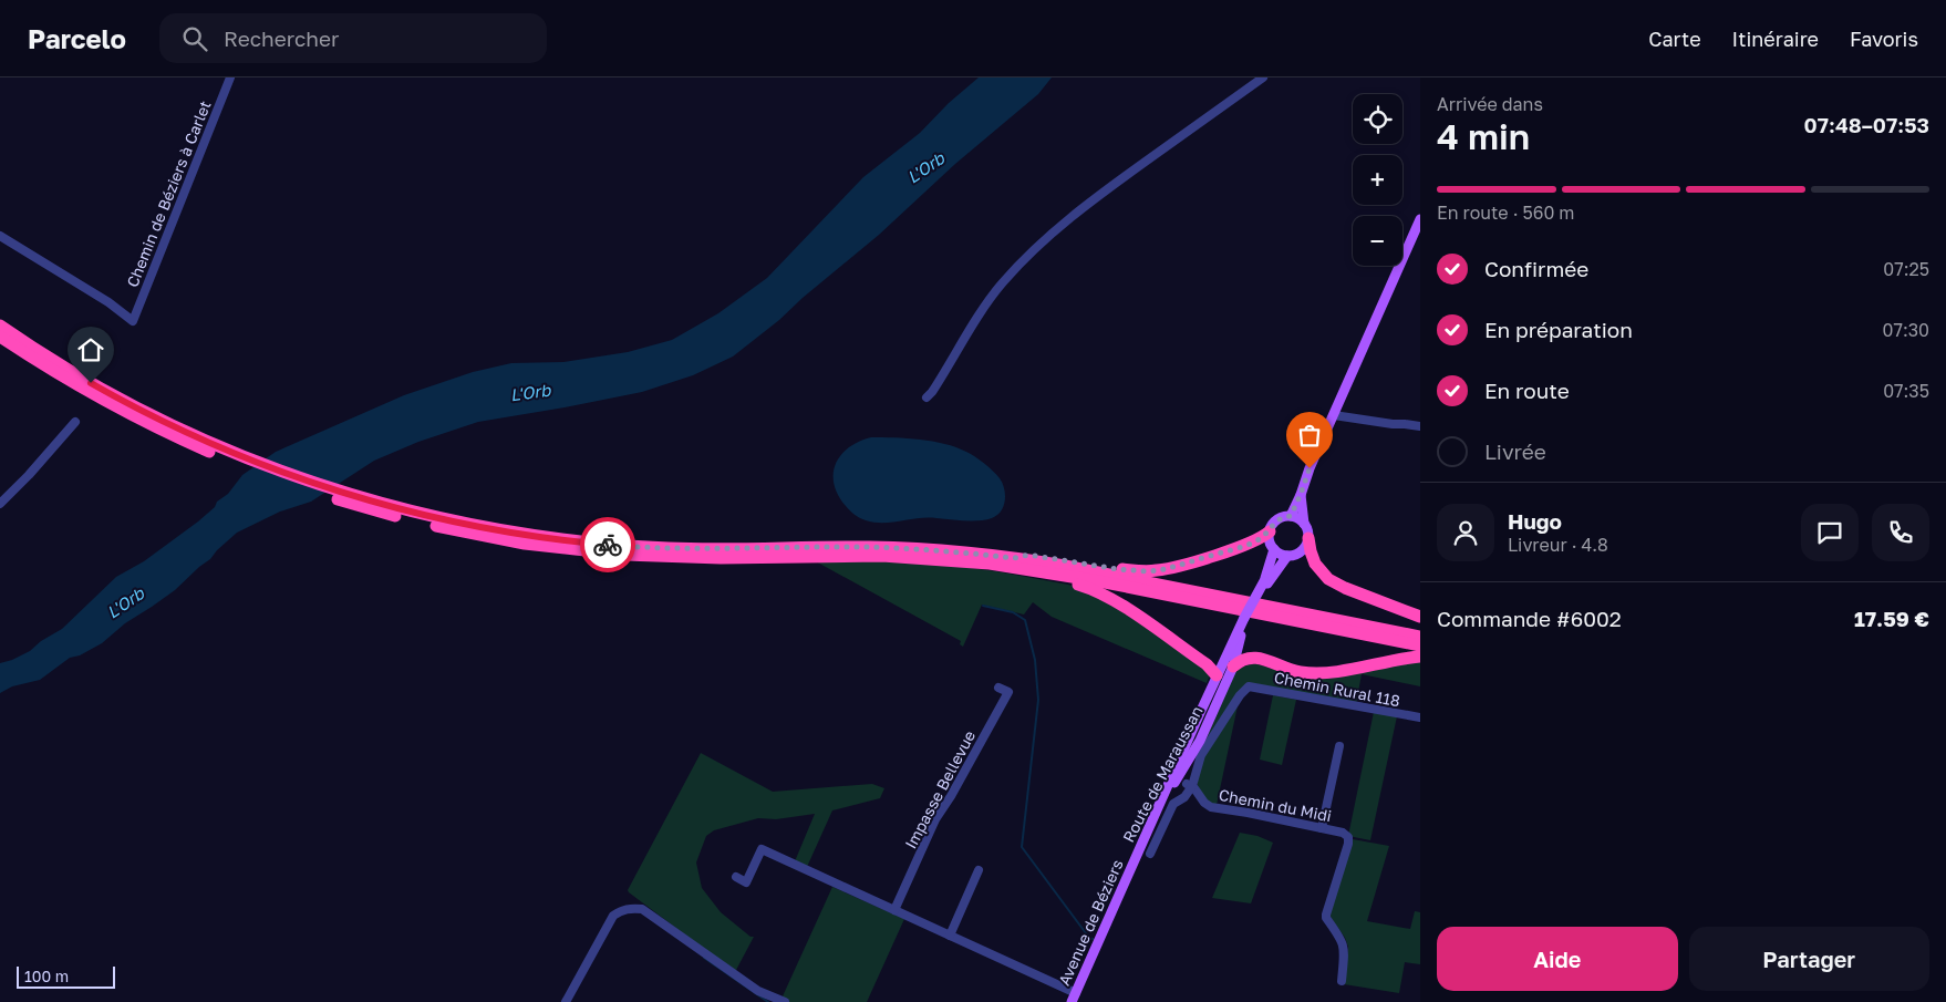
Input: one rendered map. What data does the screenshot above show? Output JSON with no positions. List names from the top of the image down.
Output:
{
  "streets": {
    "main road": ["Route de Maraussan", "Avenue de Béziers"],
    "street": [
      "Chemin de Béziers à Carlet",
      "Chemin Rural 118",
      "Impasse Bellevue",
      "Chemin du Midi"
    ]
  },
  "crossings": [
    ["Chemin Rural 118", "Chemin du Midi"],
    ["Route de Maraussan", "Chemin du Midi"],
    ["Route de Maraussan", "Avenue de Béziers"]
  ],
  "water": ["L'Orb"],
  "scale_bar": "100 m",
  "page": {
    "header": "Parcelo",
    "search": "Rechercher",
    "nav": ["Carte", "Itinéraire", "Favoris"],
    "heading": ["4 min", "Arrivée dans", "07:48–07:53"],
    "panel": [
      "Hugo",
      "Livreur · 4.8",
      "Commande #6002",
      "17.59 €"
    ],
    "map_buttons": ["+", "−"],
    "bar": "En route · 560 m",
    "list": [
      ["Confirmée", "07:25"],
      ["En préparation", "07:30"],
      ["En route", "07:35"],
      "Livrée"
    ],
    "buttons": ["Aide", "Partager"],
    "scale": "100 m"
  }
}
